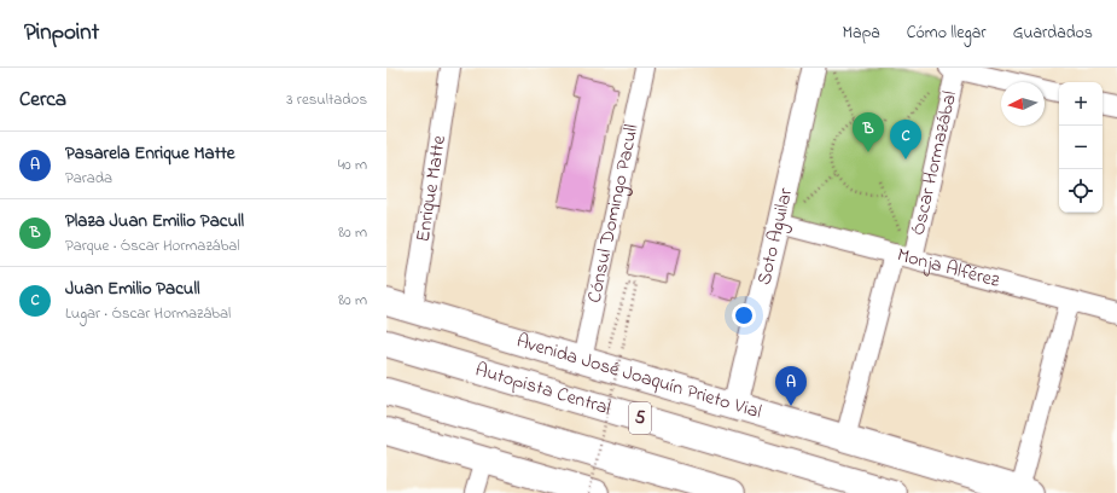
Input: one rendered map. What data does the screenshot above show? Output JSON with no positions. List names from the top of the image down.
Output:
{
  "streets": {
    "main road": ["Avenida José Joaquín Prieto Vial", "Autopista Central", "5"],
    "street": [
      "Óscar Hormazábal",
      "Enrique Matte",
      "Cónsul Domingo Pacull",
      "Soto Aguilar",
      "Monja Alférez"
    ]
  },
  "crossings": [
    ["Óscar Hormazábal", "Monja Alférez"],
    ["Óscar Hormazábal", "Avenida José Joaquín Prieto Vial"],
    ["Enrique Matte", "Avenida José Joaquín Prieto Vial"],
    ["Cónsul Domingo Pacull", "Avenida José Joaquín Prieto Vial"],
    ["Soto Aguilar", "Monja Alférez"],
    ["Soto Aguilar", "Avenida José Joaquín Prieto Vial"]
  ],
  "north": "left",
  "page": {
    "header": "Pinpoint",
    "nav": ["Mapa", "Cómo llegar", "Guardados"],
    "heading": ["Cerca", "3 resultados"],
    "map_buttons": ["+", "−"],
    "pins": ["B", "C", "A"],
    "list": [
      {
        "mark": "A",
        "name": "Pasarela Enrique Matte",
        "note": "Parada",
        "value": "40 m"
      },
      {
        "mark": "B",
        "name": "Plaza Juan Emilio Pacull",
        "note": "Parque · Óscar Hormazábal",
        "value": "80 m"
      },
      {
        "mark": "C",
        "name": "Juan Emilio Pacull",
        "note": "Lugar · Óscar Hormazábal",
        "value": "80 m"
      }
    ]
  }
}
